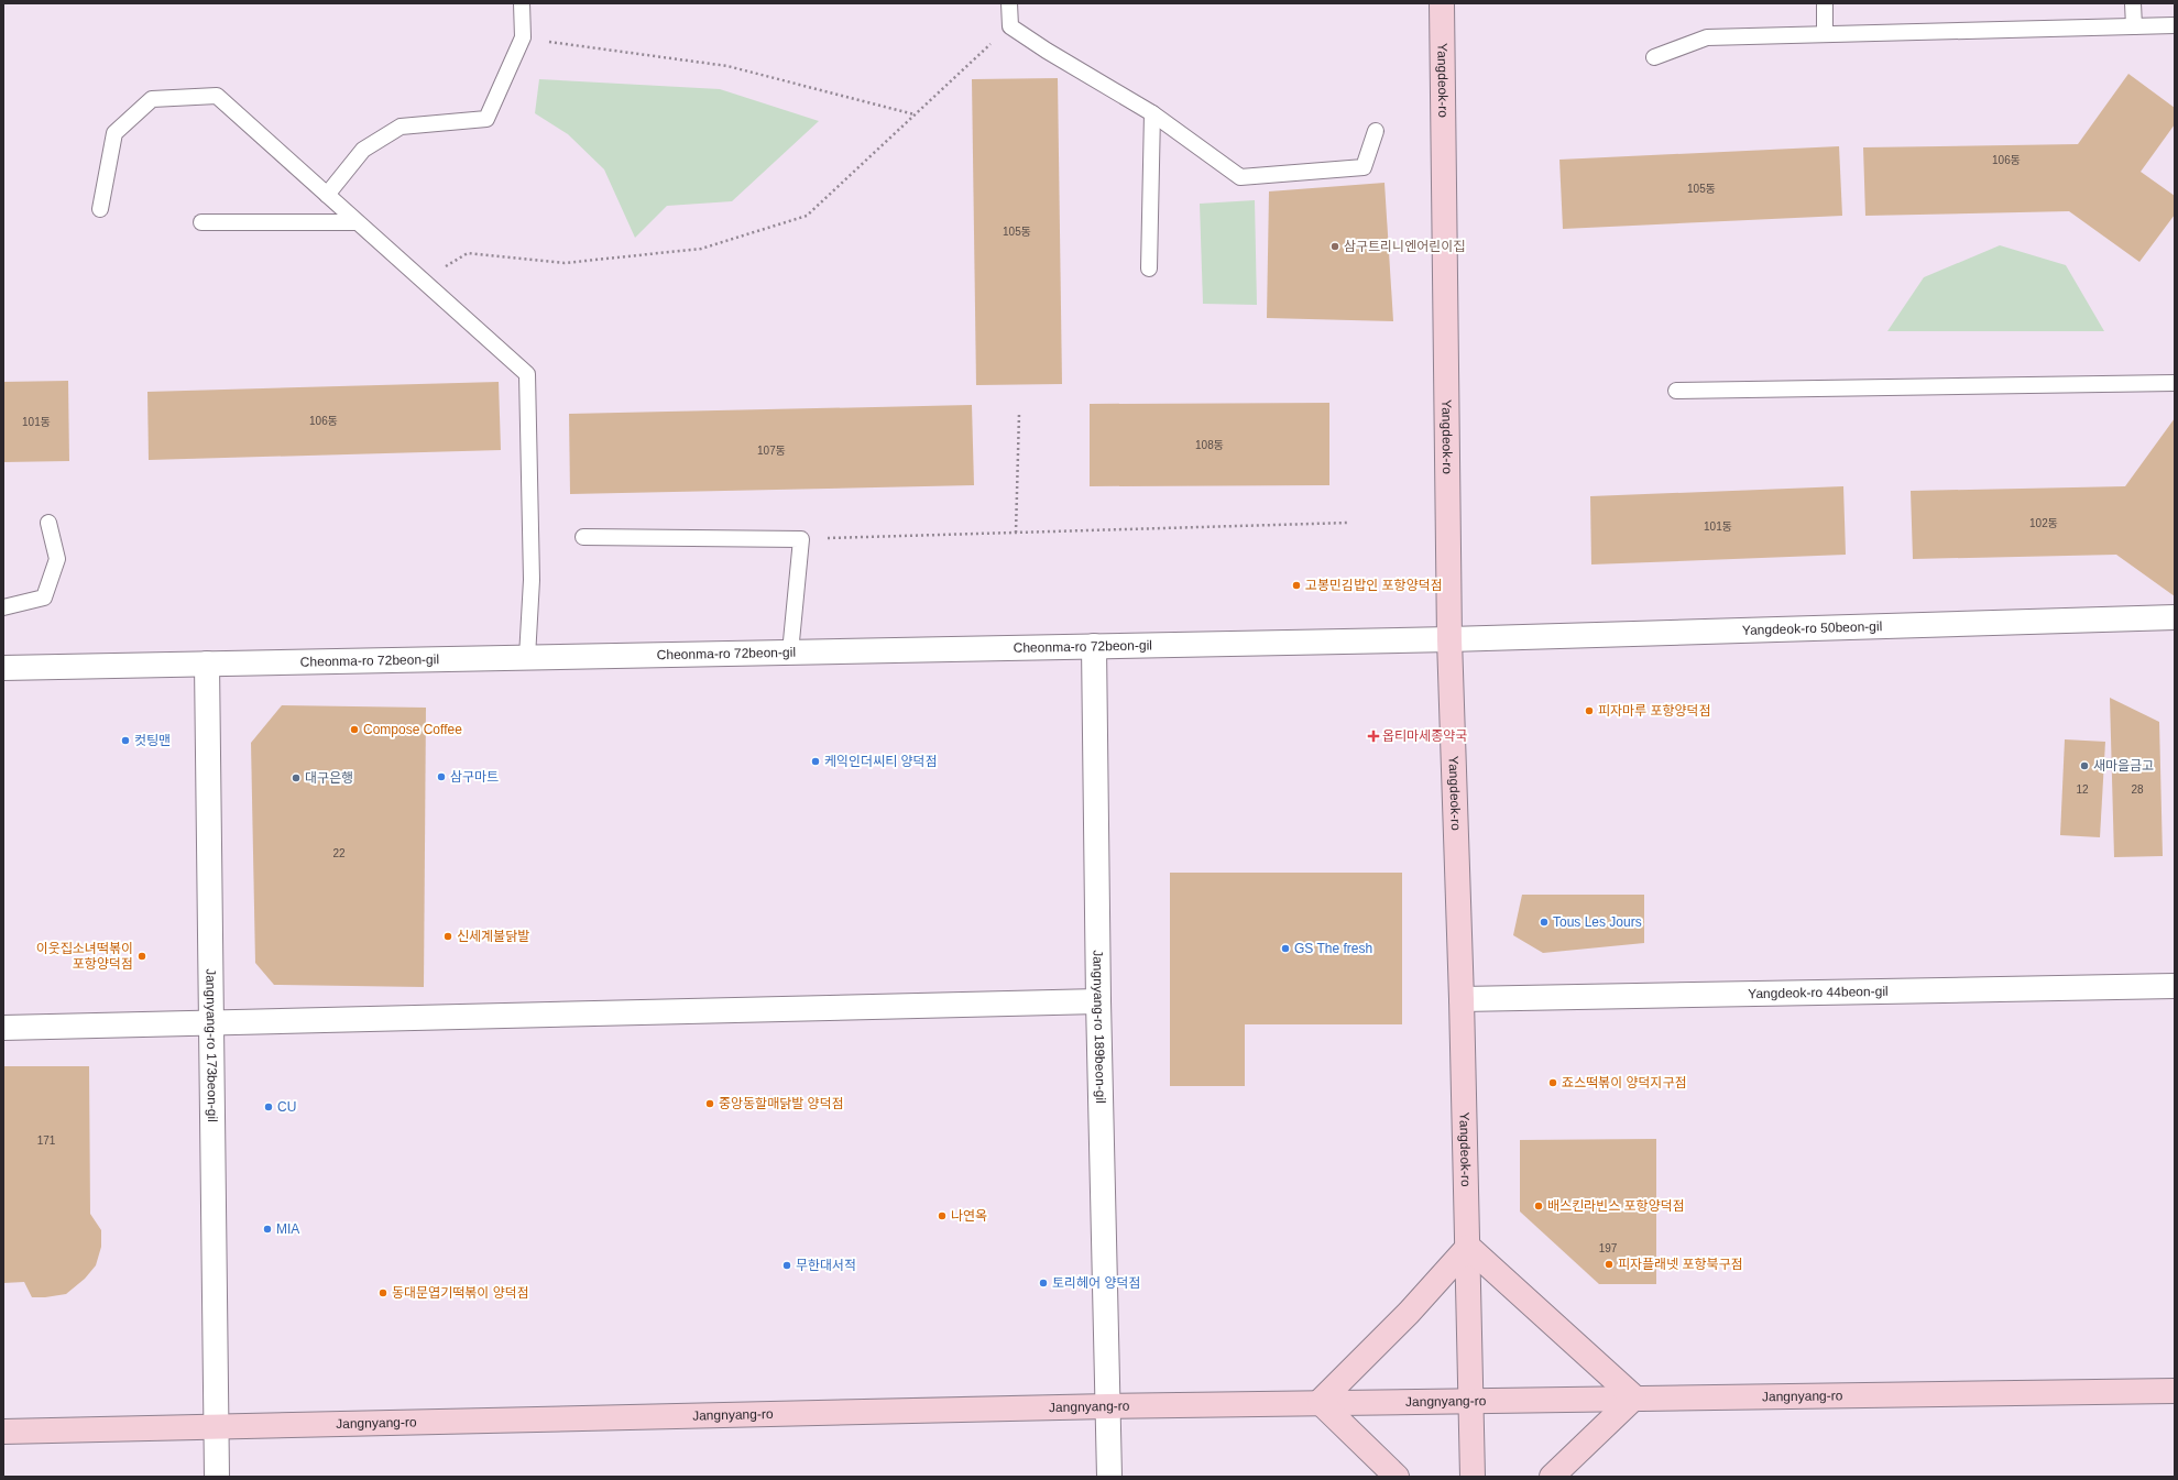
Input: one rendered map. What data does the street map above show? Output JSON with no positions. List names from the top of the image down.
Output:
{
  "streets": {
    "street": [
      "Yangdeok-ro",
      "Yangdeok-ro 50beon-gil",
      "Cheonma-ro 72beon-gil",
      "Yangdeok-ro 44beon-gil",
      "Jangnyang-ro 189beon-gil",
      "Jangnyang-ro 173beon-gil",
      "Jangnyang-ro"
    ]
  },
  "crossings": [
    ["Yangdeok-ro", "Yangdeok-ro 50beon-gil"],
    ["Yangdeok-ro", "Cheonma-ro 72beon-gil"],
    ["Yangdeok-ro", "Yangdeok-ro 44beon-gil"],
    ["Yangdeok-ro", "Jangnyang-ro"],
    ["Yangdeok-ro 50beon-gil", "Cheonma-ro 72beon-gil"],
    ["Cheonma-ro 72beon-gil", "Jangnyang-ro 189beon-gil"],
    ["Cheonma-ro 72beon-gil", "Jangnyang-ro 173beon-gil"],
    ["Jangnyang-ro 189beon-gil", "Jangnyang-ro"],
    ["Jangnyang-ro 173beon-gil", "Jangnyang-ro"]
  ],
  "places": {
    "other": [
      "삼구트리니엔어린이집",
      "고봉민김밥인 포항양덕점",
      "피자마루 포항양덕점",
      "Compose Coffee",
      "컷팅맨",
      "케익인더씨티 양덕점",
      "새마을금고",
      "삼구마트",
      "대구은행",
      "Tous Les Jours",
      "신세계불닭발",
      "GS The fresh",
      "이웃집소녀떡볶이 포항양덕점",
      "죠스떡볶이 양덕지구점",
      "중앙동할매닭발 양덕점",
      "CU",
      "배스킨라빈스 포항양덕점",
      "나연옥",
      "MIA",
      "피자플래넷 포항북구점",
      "무한대서적",
      "토리헤어 양덕점",
      "동대문엽기떡볶이 양덕점"
    ],
    "health": ["옵티마세종약국"]
  },
  "house_numbers": [
    "106동",
    "105동",
    "105동",
    "106동",
    "101동",
    "108동",
    "107동",
    "102동",
    "101동",
    "12",
    "28",
    "22",
    "171",
    "197"
  ]
}
